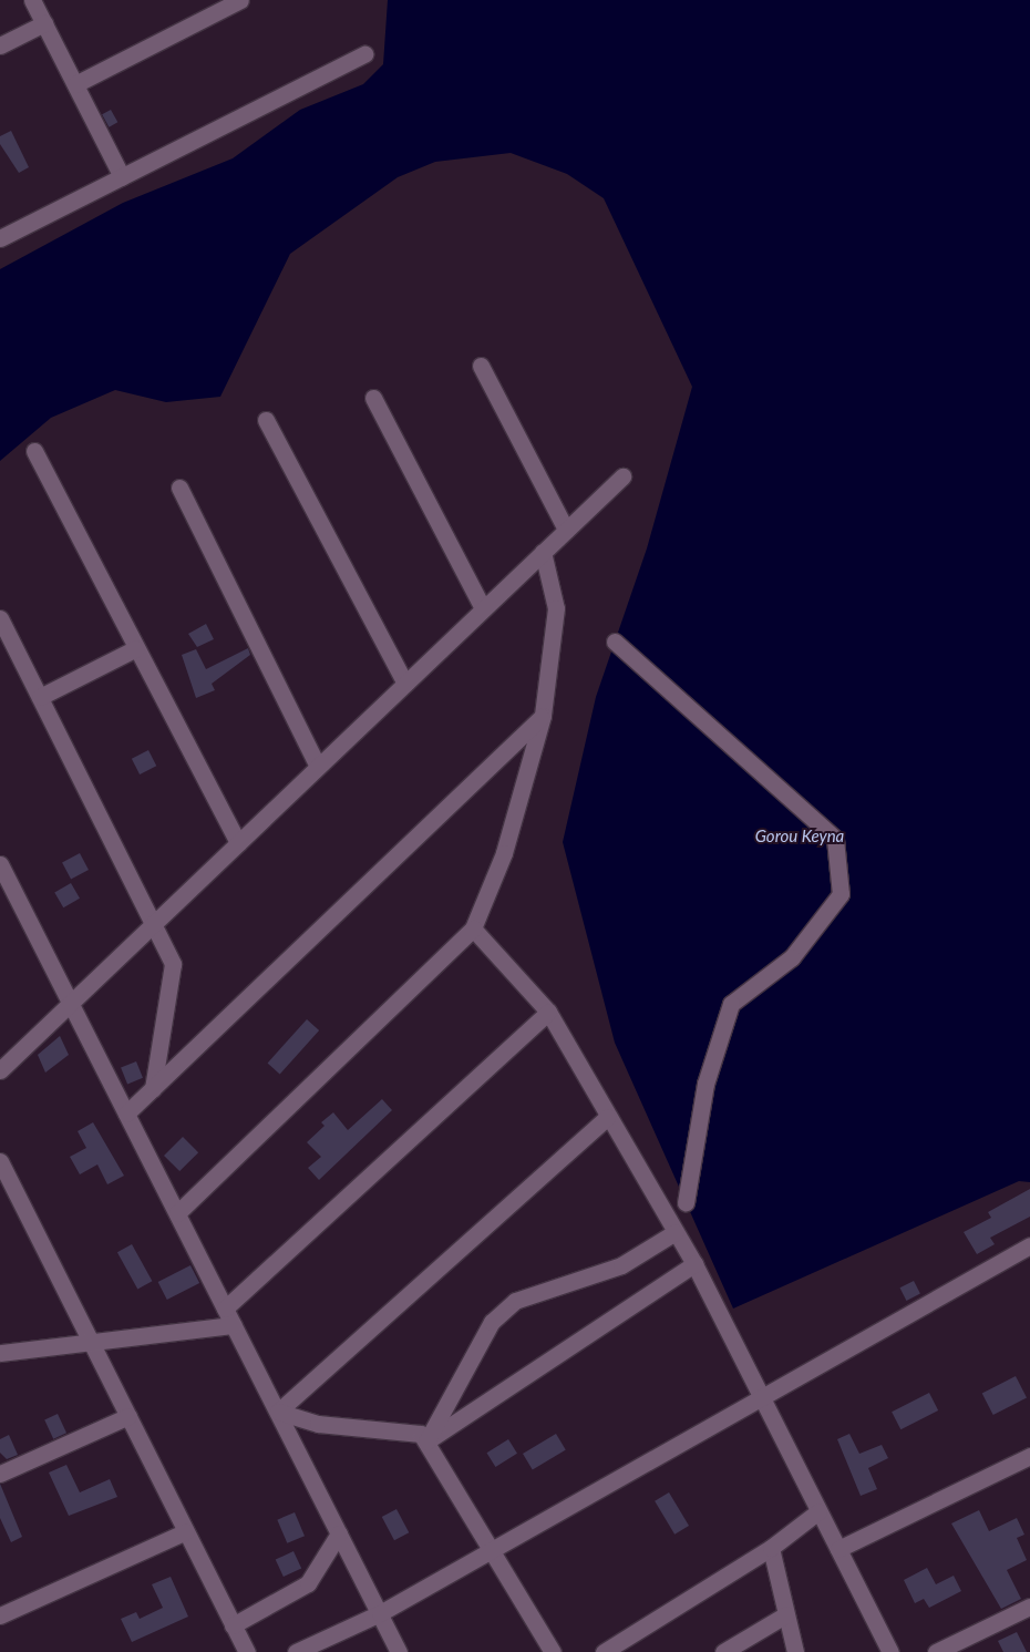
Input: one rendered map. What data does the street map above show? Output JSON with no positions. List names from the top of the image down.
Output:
{
  "water": ["Gorou Keyna"]
}
